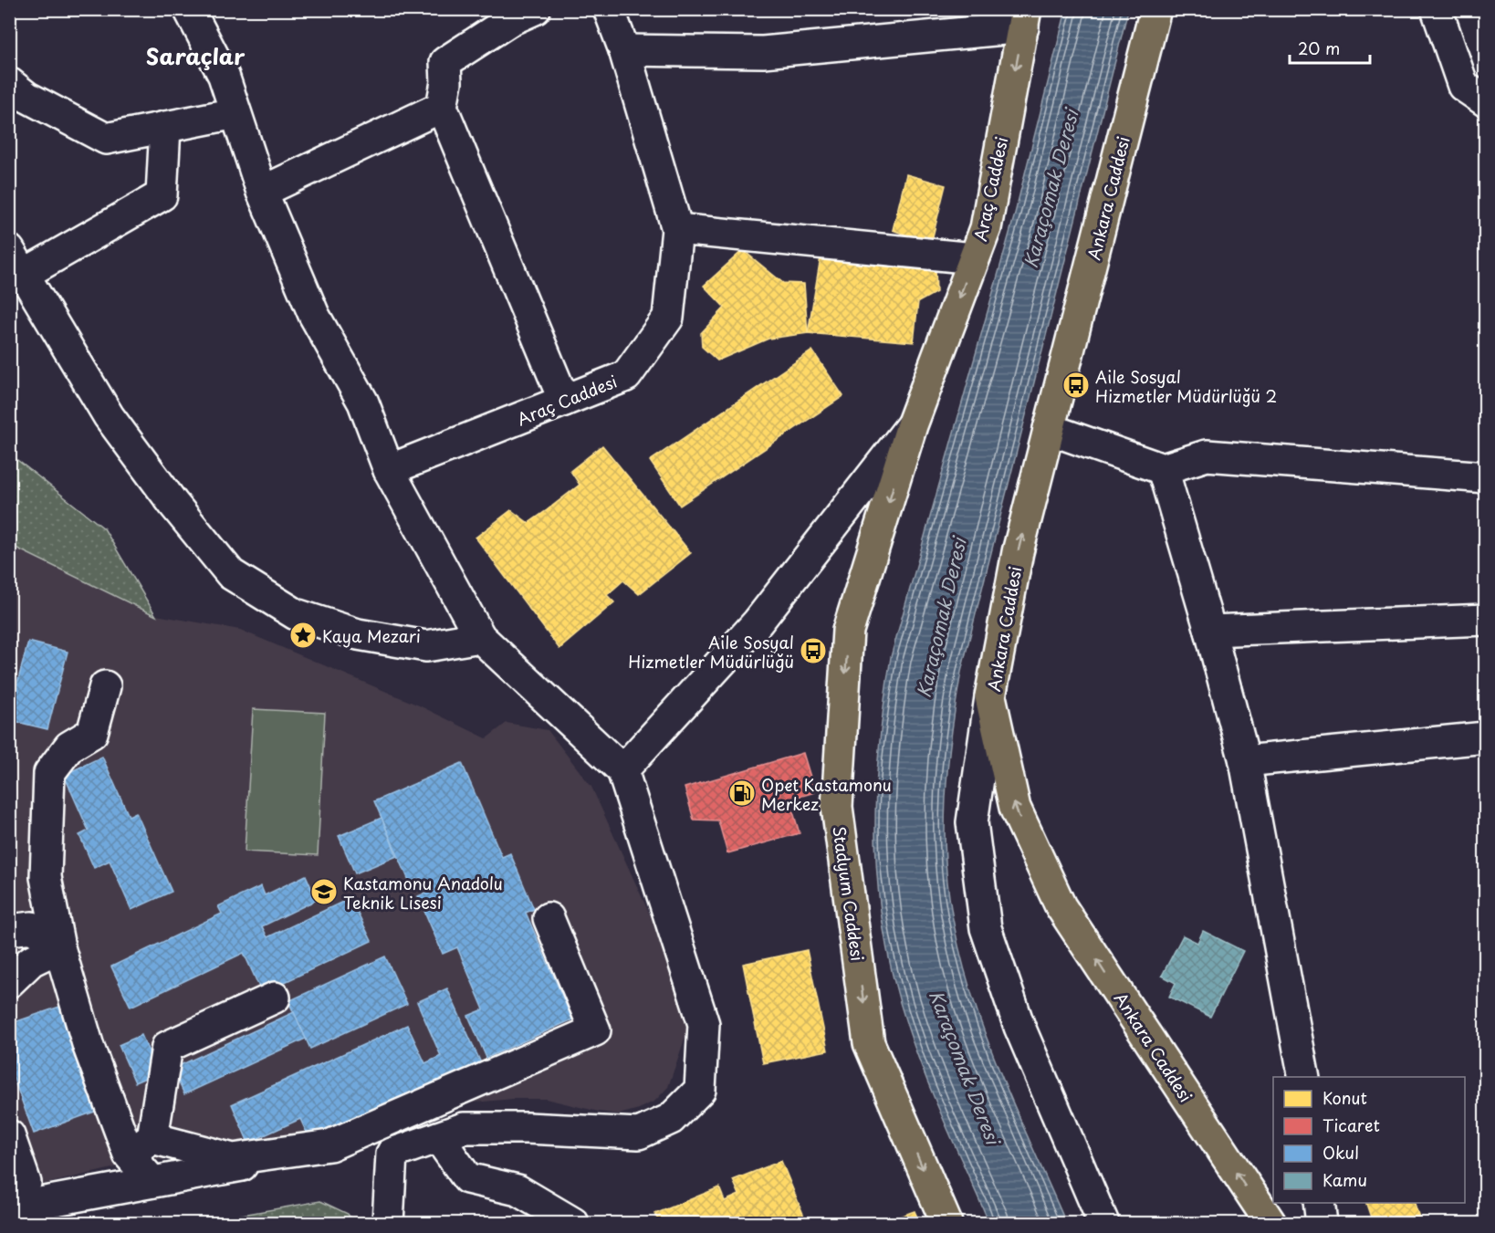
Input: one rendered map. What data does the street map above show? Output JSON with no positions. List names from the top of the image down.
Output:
{
  "streets": {
    "main road": ["Araç Caddesi", "Ankara Caddesi", "Stadyum Caddesi"]
  },
  "crossings": [
    ["Araç Caddesi", "Stadyum Caddesi"]
  ],
  "one_way": ["Araç Caddesi", "Ankara Caddesi", "Stadyum Caddesi"],
  "districts": ["Saraçlar"],
  "water": ["Karaçomak Deresi"],
  "places": {
    "bus stop": ["Aile Sosyal Hizmetler Müdürlüğü 2", "Aile Sosyal Hizmetler Müdürlüğü"],
    "place": ["Kaya Mezari"],
    "fuel station": ["Opet Kastamonu Merkez"],
    "school or university": ["Kastamonu Anadolu Teknik Lisesi"]
  },
  "legend": [
    "Konut",
    "Ticaret",
    "Okul",
    "Kamu"
  ],
  "scale_bar": "20 m"
}
